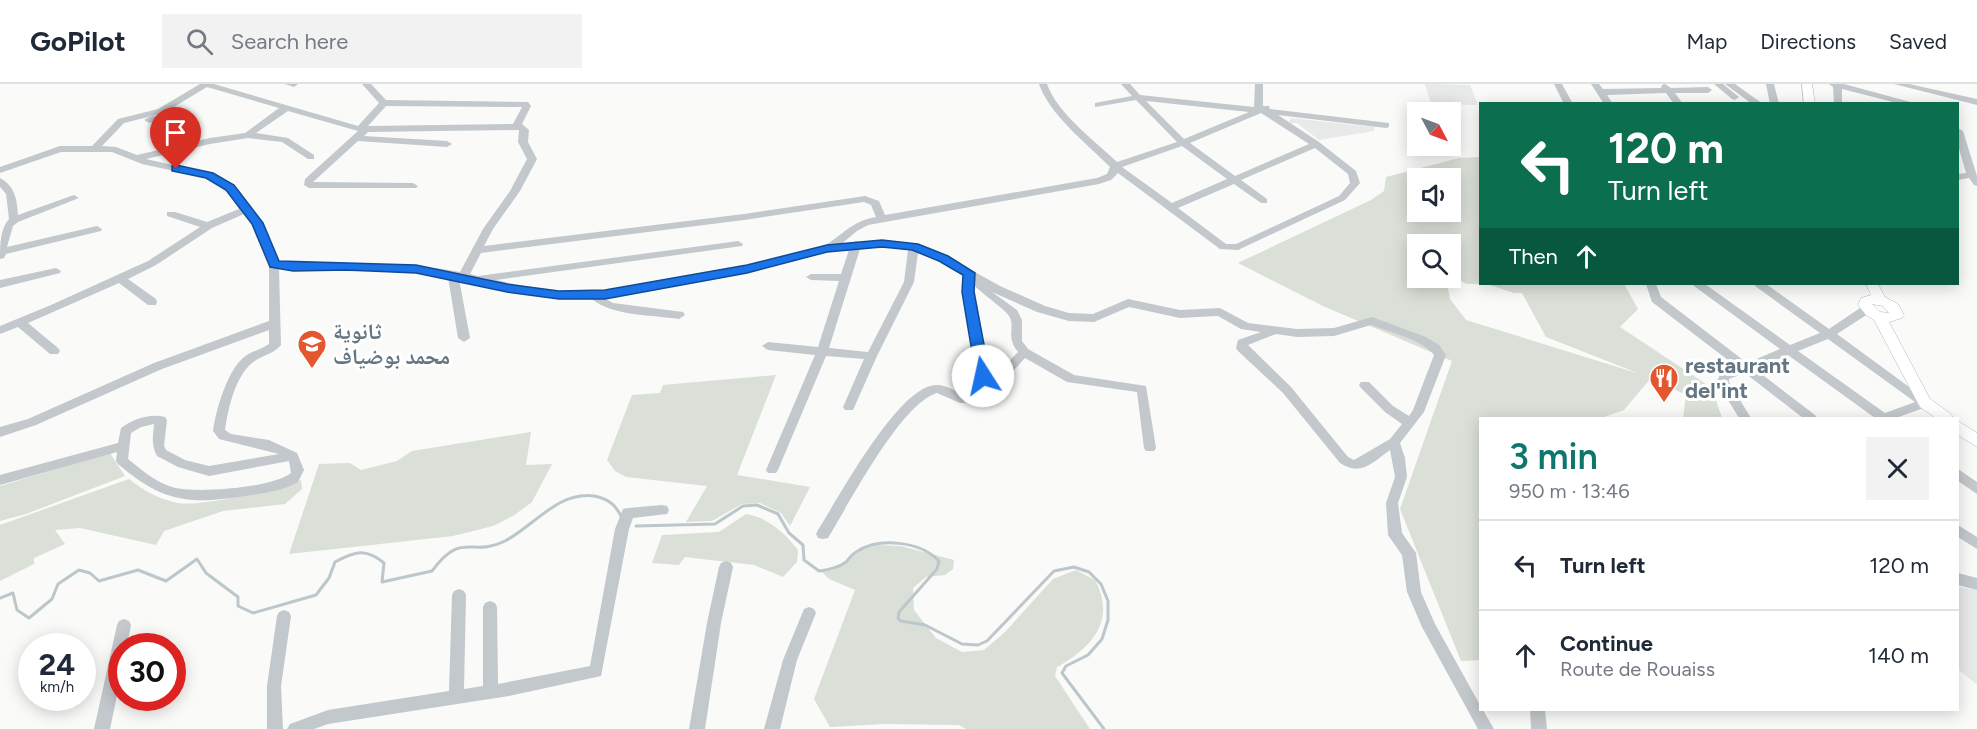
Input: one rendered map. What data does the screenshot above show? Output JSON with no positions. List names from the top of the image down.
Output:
{
  "places": {
    "school or university": ["ثانوية محمد بوضياف"],
    "restaurant": ["restaurant del'int"]
  },
  "north": "bottom right",
  "page": {
    "header": "GoPilot",
    "search": "Search here",
    "nav": ["Map", "Directions", "Saved"],
    "turn": ["120 m", "Turn left"],
    "then": "Then",
    "heading": ["3 min", "950 m · 13:46"],
    "list": [
      {
        "name": "Turn left",
        "value": "120 m"
      },
      {
        "name": "Continue",
        "note": "Route de Rouaiss",
        "value": "140 m"
      }
    ],
    "speed": "24 km/h",
    "limit": "30"
  }
}
